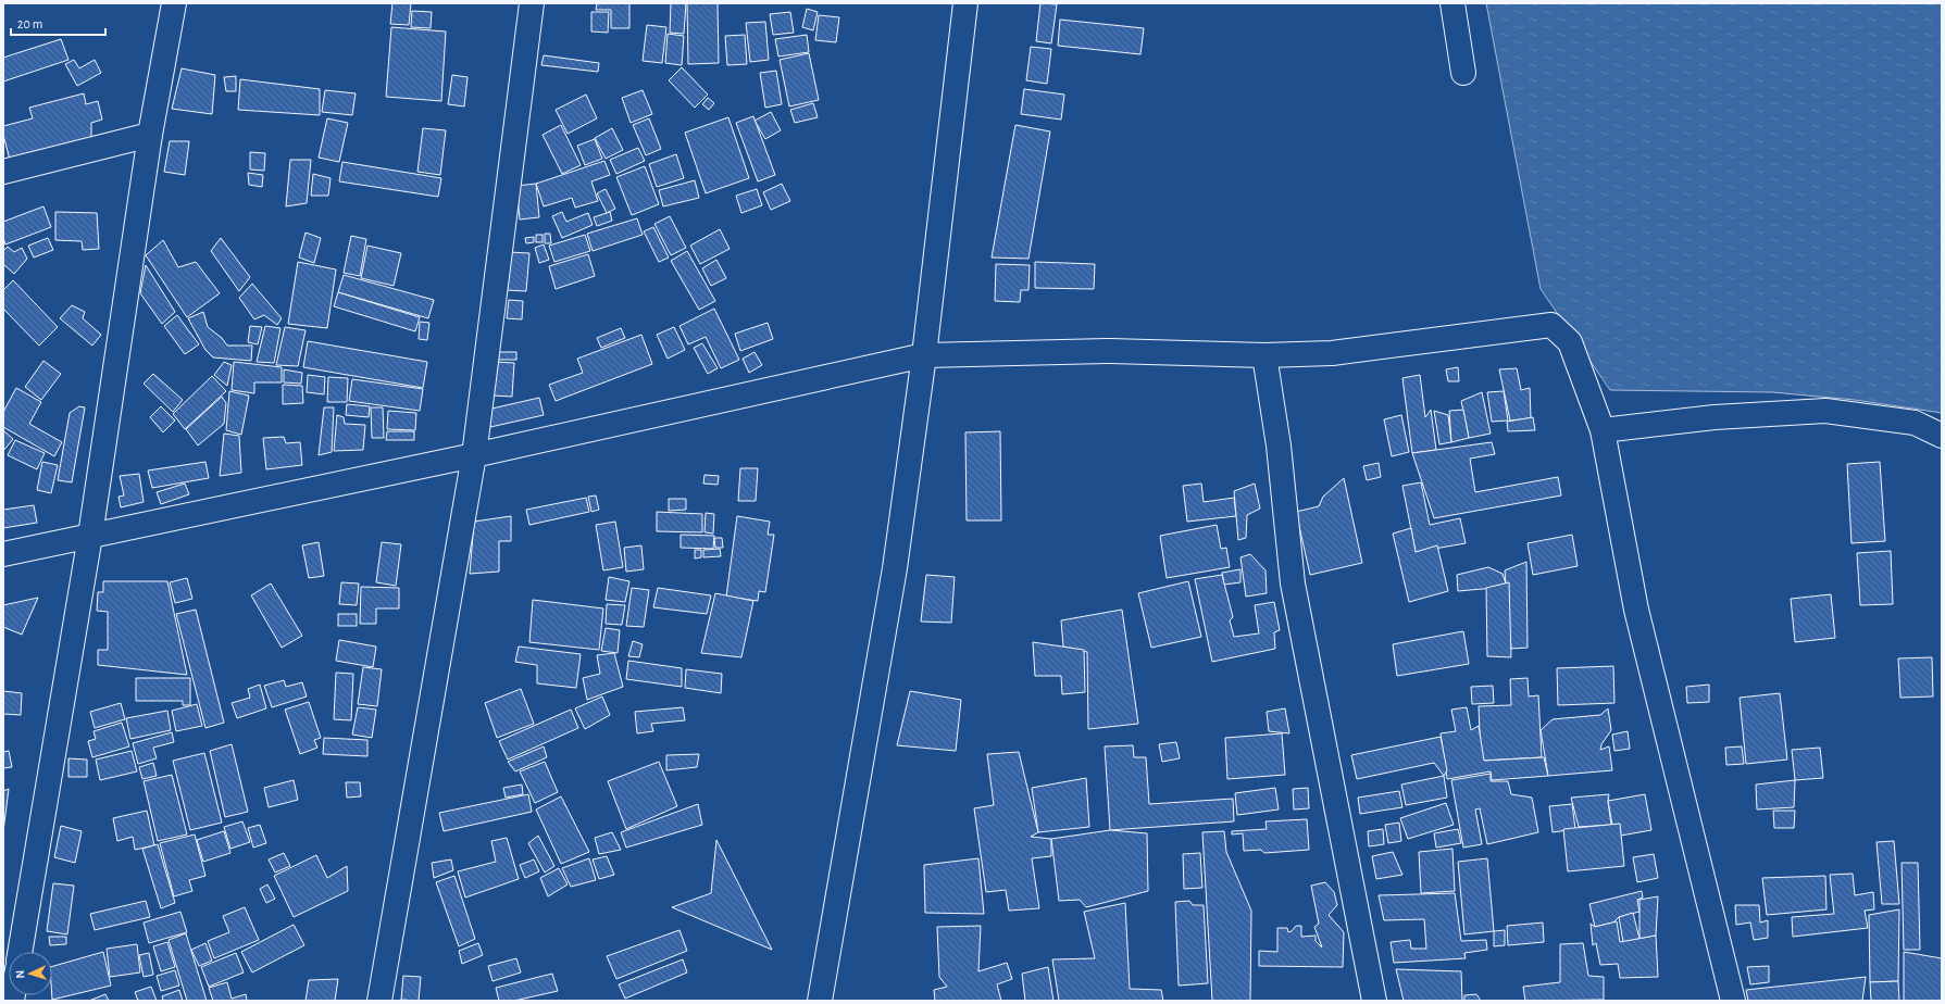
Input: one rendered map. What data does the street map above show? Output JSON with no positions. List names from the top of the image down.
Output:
{
  "scale_bar": "20 m",
  "north": "left"
}
